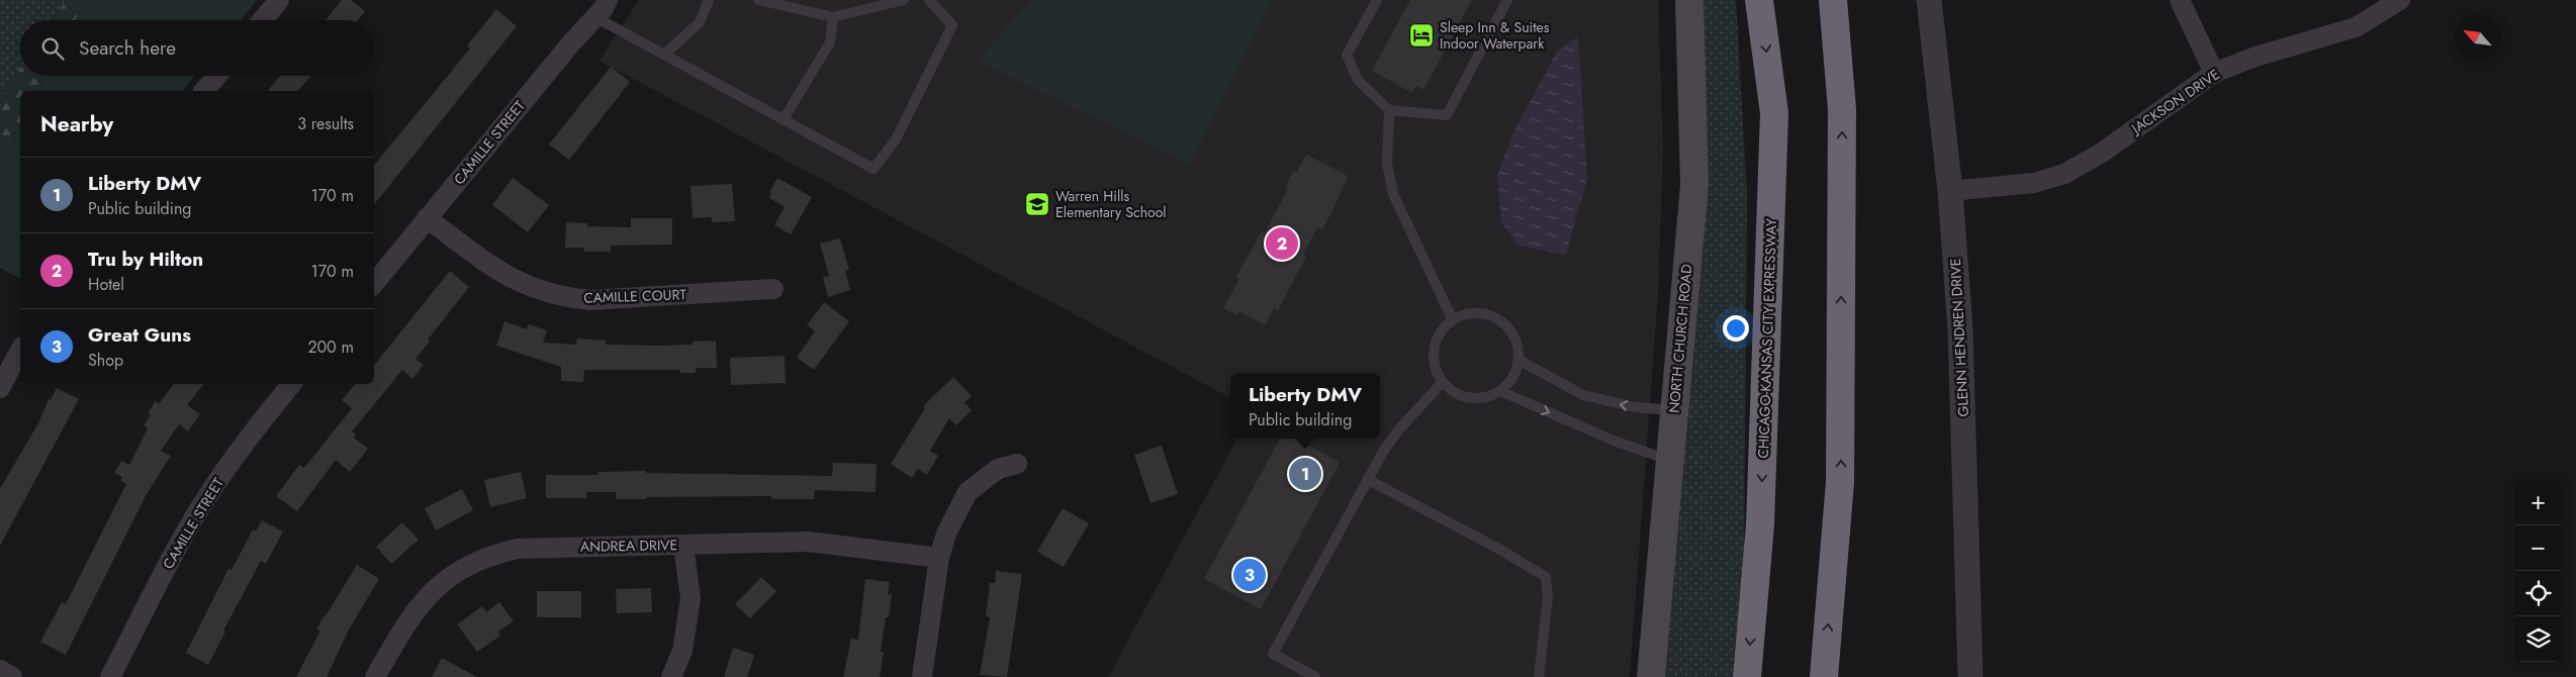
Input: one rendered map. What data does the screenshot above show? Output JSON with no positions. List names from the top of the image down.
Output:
{
  "streets": {
    "highway": ["CHICAGO-KANSAS CITY EXPRESSWAY"],
    "main road": ["NORTH CHURCH ROAD"],
    "street": [
      "JACKSON DRIVE",
      "CAMILLE STREET",
      "CAMILLE COURT",
      "GLENN HENDREN DRIVE",
      "ANDREA DRIVE"
    ]
  },
  "crossings": [
    ["JACKSON DRIVE", "GLENN HENDREN DRIVE"],
    ["CAMILLE STREET", "CAMILLE COURT"]
  ],
  "places": {
    "hotel": ["Sleep Inn & Suites Indoor Waterpark"],
    "school or university": ["Warren Hills Elementary School"]
  },
  "north": "top left",
  "page": {
    "search": "Search here",
    "heading": ["Nearby", "3 results"],
    "list": [
      {
        "mark": "1",
        "name": "Liberty DMV",
        "note": "Public building",
        "value": "170 m"
      },
      {
        "mark": "2",
        "name": "Tru by Hilton",
        "note": "Hotel",
        "value": "170 m"
      },
      {
        "mark": "3",
        "name": "Great Guns",
        "note": "Shop",
        "value": "200 m"
      }
    ],
    "pins": ["2", "1", "3"],
    "popup": ["Liberty DMV", "Public building"],
    "map_buttons": ["+", "−"]
  }
}
